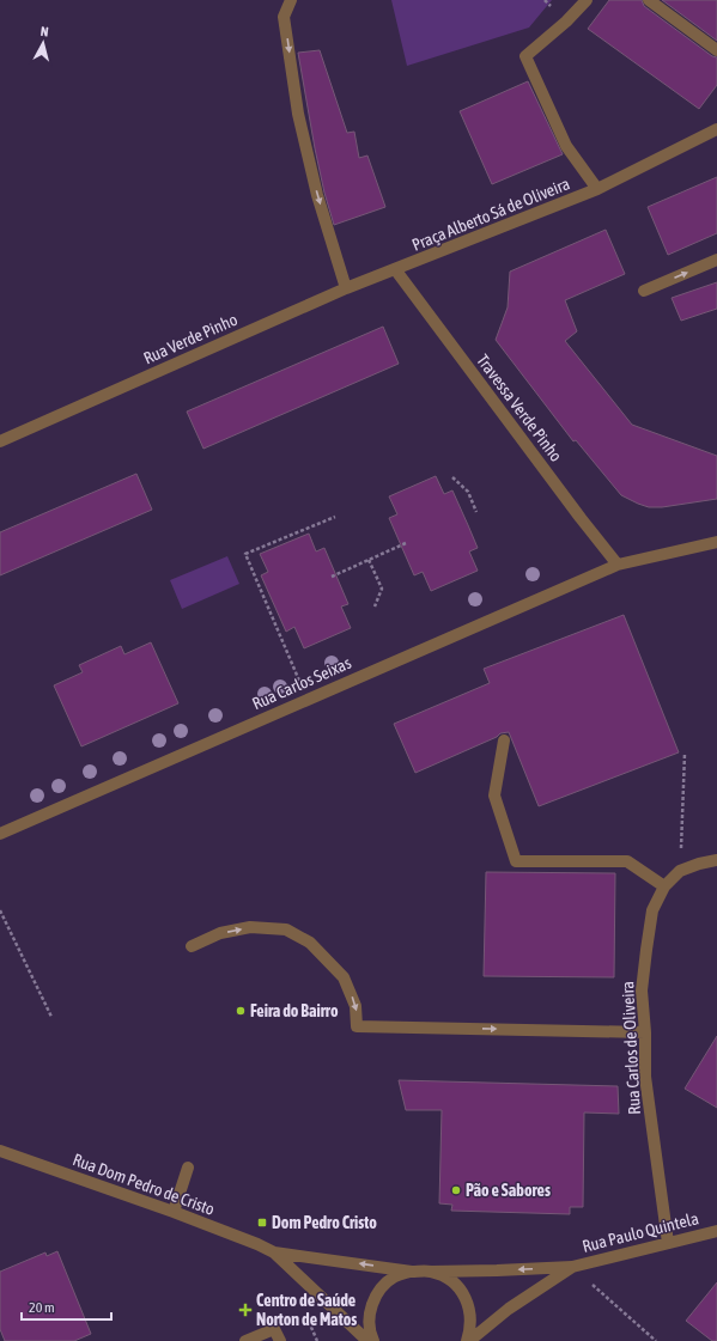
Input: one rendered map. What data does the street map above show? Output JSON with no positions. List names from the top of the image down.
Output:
{
  "streets": {
    "street": [
      "Praça Alberto Sá de Oliveira",
      "Rua Verde Pinho",
      "Travessa Verde Pinho",
      "Rua Carlos Seixas",
      "Rua Carlos de Oliveira",
      "Rua Dom Pedro de Cristo",
      "Rua Paulo Quintela"
    ]
  },
  "crossings": [
    ["Praça Alberto Sá de Oliveira", "Rua Verde Pinho"],
    ["Praça Alberto Sá de Oliveira", "Travessa Verde Pinho"],
    ["Rua Verde Pinho", "Travessa Verde Pinho"],
    ["Travessa Verde Pinho", "Rua Carlos Seixas"],
    ["Rua Carlos de Oliveira", "Rua Paulo Quintela"],
    ["Rua Dom Pedro de Cristo", "Rua Paulo Quintela"]
  ],
  "places": {
    "other": ["Feira do Bairro", "Pão e Sabores"],
    "transit": ["Dom Pedro Cristo"],
    "health": ["Centro de Saúde Norton de Matos"]
  },
  "scale_bar": "20 m",
  "north": "top"
}
